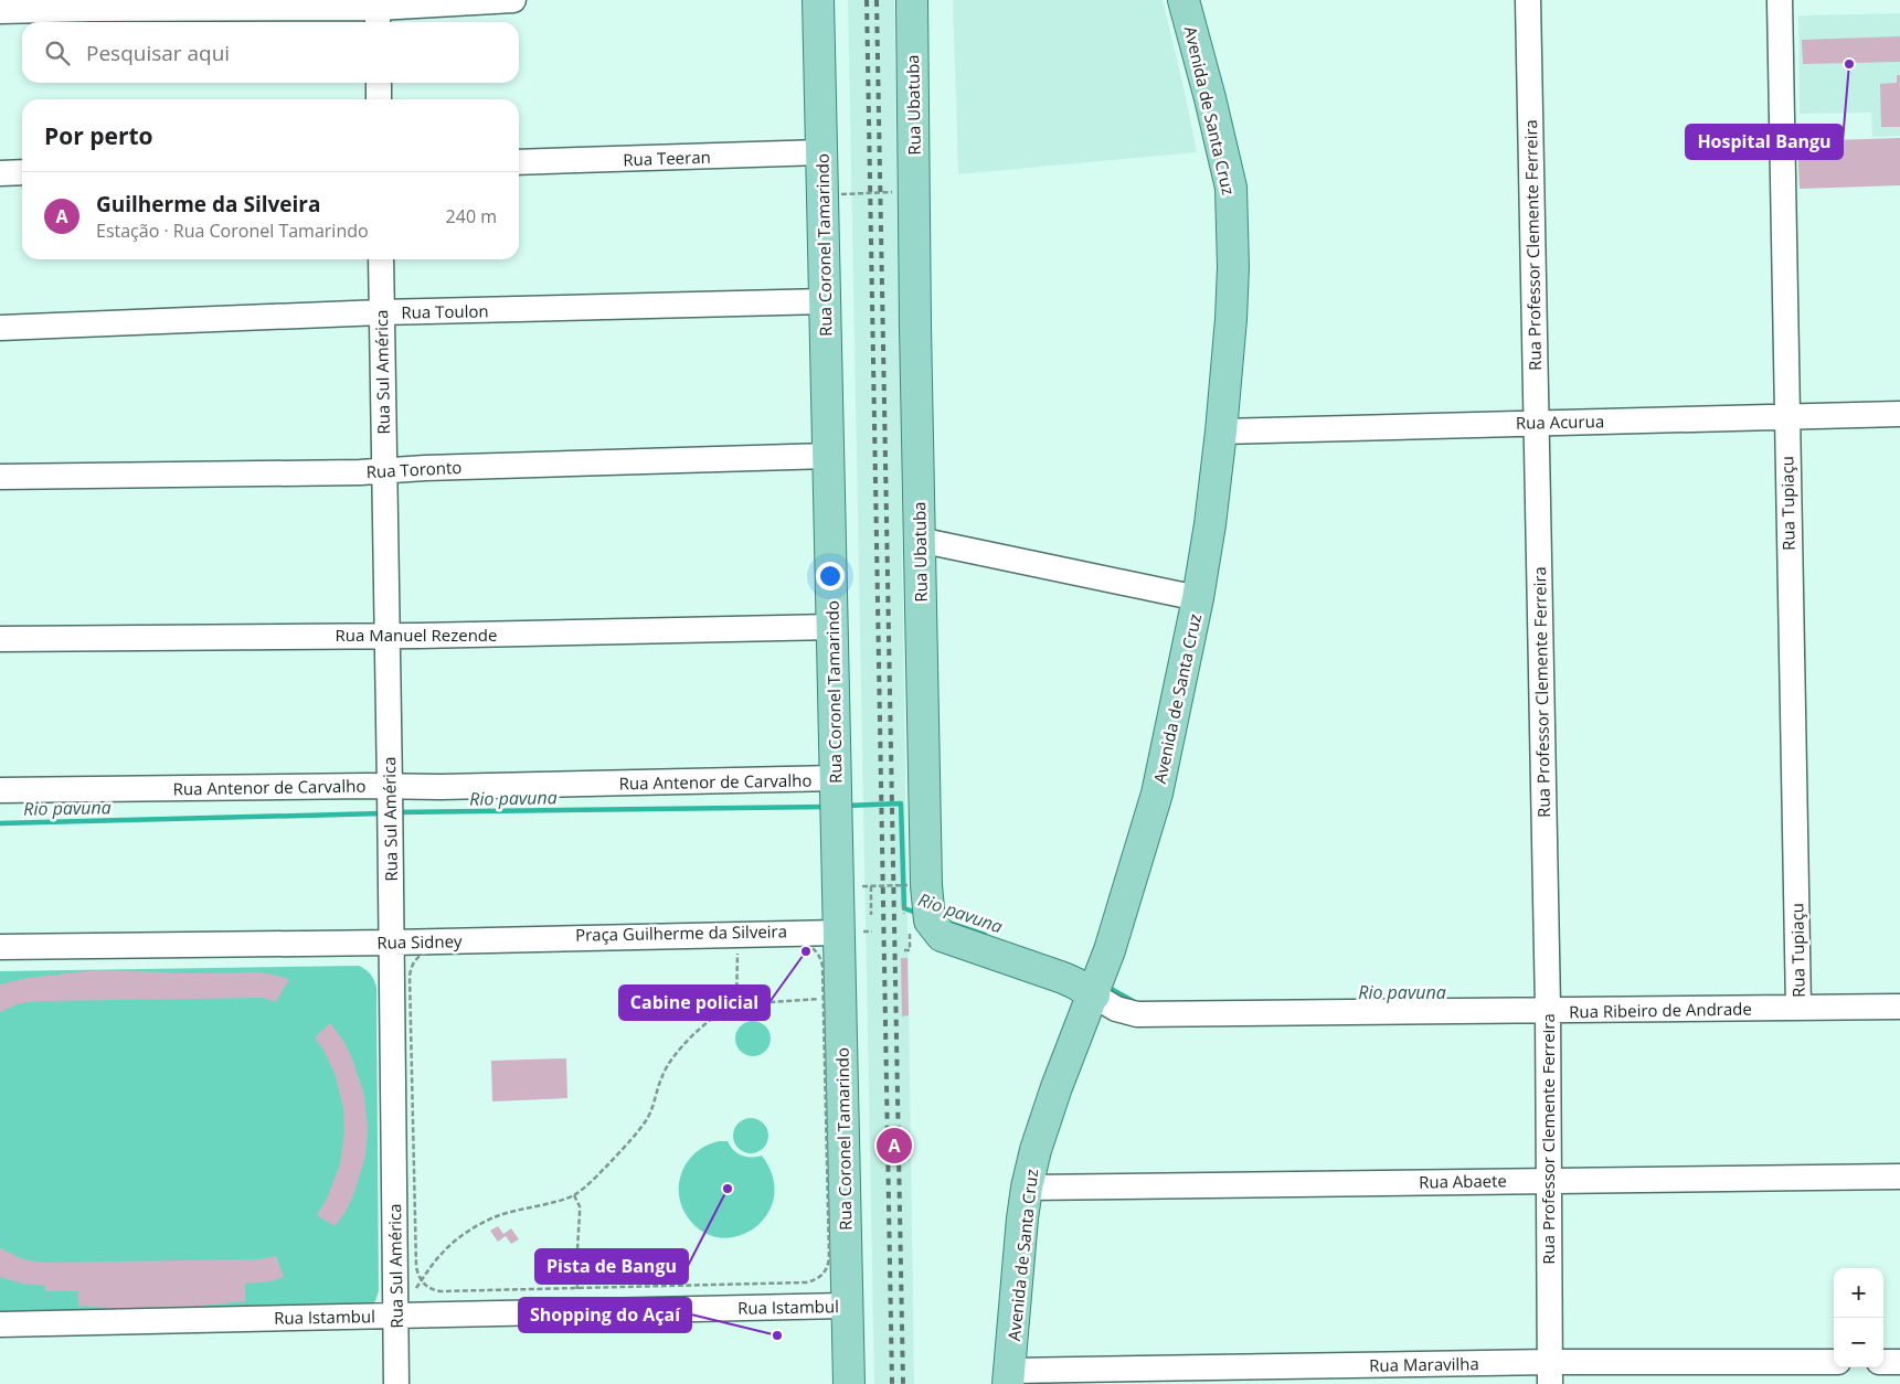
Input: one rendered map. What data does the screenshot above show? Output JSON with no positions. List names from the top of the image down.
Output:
{
  "streets": {
    "main road": ["Rua Ubatuba", "Avenida de Santa Cruz", "Rua Coronel Tamarindo"],
    "street": [
      "Rua Teeran",
      "Rua Professor Clemente Ferreira",
      "Rua Toulon",
      "Rua Sul América",
      "Rua Acurua",
      "Rua Toronto",
      "Rua Tupiaçu",
      "Rua Manuel Rezende",
      "Rua Antenor de Carvalho",
      "Rua Sidney",
      "Rua Ribeiro de Andrade",
      "Rua Abaete",
      "Rua Istambul",
      "Rua Maravilha"
    ],
    "path": ["Praça Guilherme da Silveira"]
  },
  "crossings": [
    ["Rua Ubatuba", "Avenida de Santa Cruz"],
    ["Rua Ubatuba", "Rua Ribeiro de Andrade"],
    ["Avenida de Santa Cruz", "Rua Acurua"],
    ["Avenida de Santa Cruz", "Rua Ribeiro de Andrade"],
    ["Avenida de Santa Cruz", "Rua Abaete"],
    ["Avenida de Santa Cruz", "Rua Maravilha"],
    ["Rua Teeran", "Rua Coronel Tamarindo"],
    ["Rua Coronel Tamarindo", "Rua Toulon"],
    ["Rua Coronel Tamarindo", "Rua Toronto"],
    ["Rua Coronel Tamarindo", "Rua Manuel Rezende"],
    ["Rua Coronel Tamarindo", "Rua Antenor de Carvalho"],
    ["Rua Coronel Tamarindo", "Praça Guilherme da Silveira"],
    ["Rua Coronel Tamarindo", "Rua Sidney"],
    ["Rua Coronel Tamarindo", "Rua Istambul"],
    ["Rua Professor Clemente Ferreira", "Rua Acurua"],
    ["Rua Professor Clemente Ferreira", "Rua Ribeiro de Andrade"],
    ["Rua Professor Clemente Ferreira", "Rua Abaete"],
    ["Rua Professor Clemente Ferreira", "Rua Maravilha"],
    ["Rua Toulon", "Rua Sul América"],
    ["Rua Sul América", "Rua Toronto"],
    ["Rua Sul América", "Rua Manuel Rezende"],
    ["Rua Sul América", "Rua Antenor de Carvalho"],
    ["Rua Sul América", "Rua Sidney"],
    ["Rua Sul América", "Rua Istambul"],
    ["Rua Acurua", "Rua Tupiaçu"],
    ["Rua Tupiaçu", "Rua Ribeiro de Andrade"],
    ["Praça Guilherme da Silveira", "Rua Sidney"],
    ["Praça Guilherme da Silveira", "Rua Istambul"]
  ],
  "water": ["Rio pavuna"],
  "places": [
    "Hospital Bangu",
    "Cabine policial",
    "Pista de Bangu",
    "Shopping do Açaí"
  ],
  "page": {
    "search": "Pesquisar aqui",
    "heading": "Por perto",
    "list": [
      {
        "mark": "A",
        "name": "Guilherme da Silveira",
        "note": "Estação · Rua Coronel Tamarindo",
        "value": "240 m"
      }
    ],
    "pins": "A",
    "map_buttons": ["+", "−"]
  }
}
